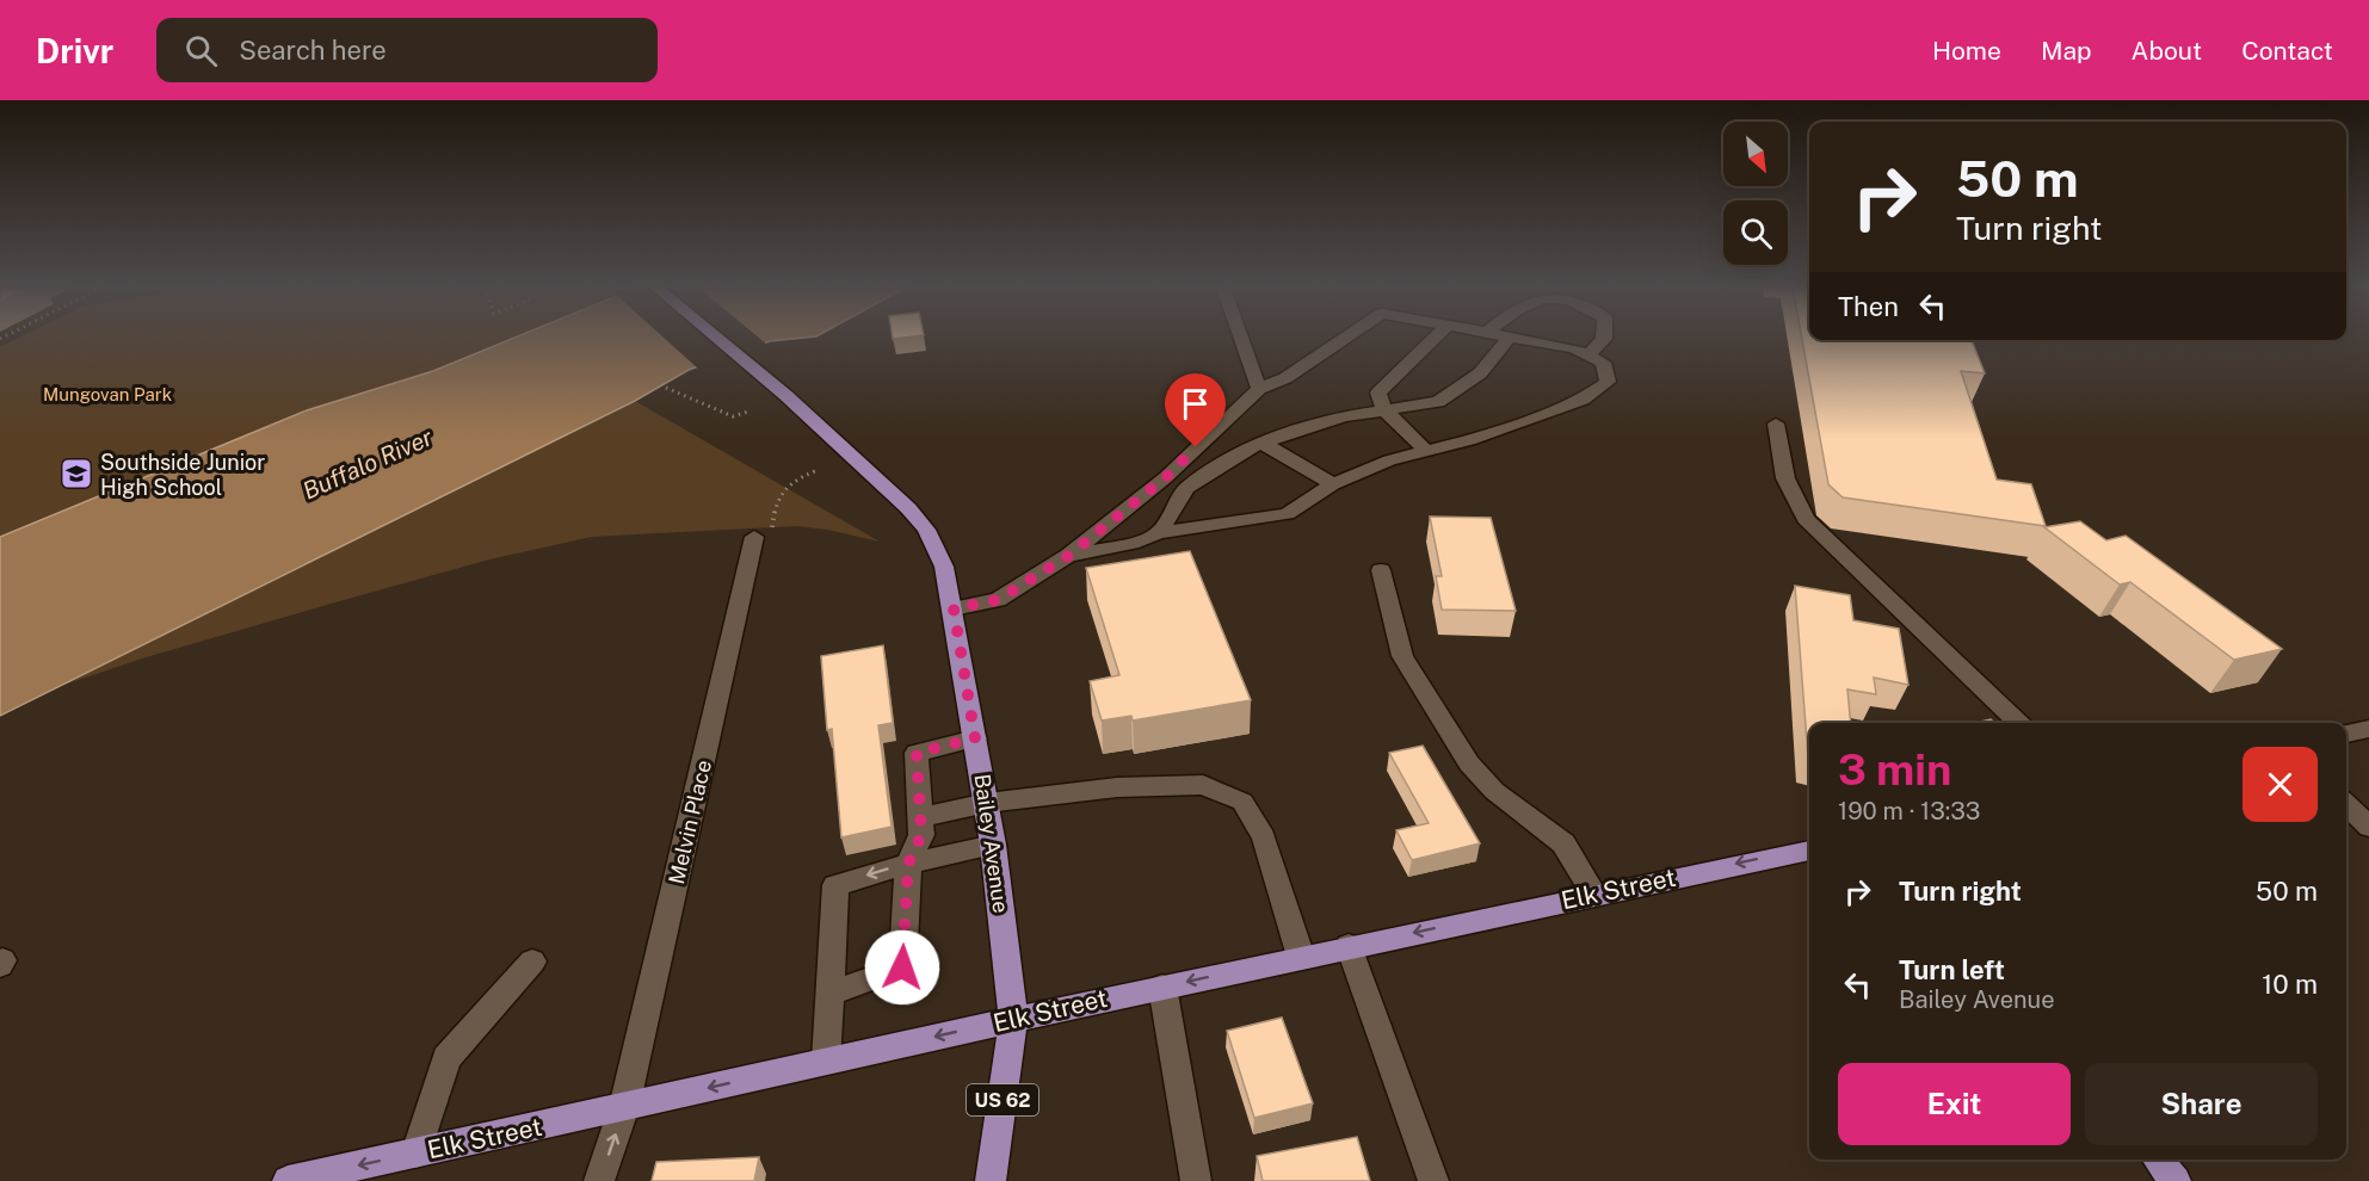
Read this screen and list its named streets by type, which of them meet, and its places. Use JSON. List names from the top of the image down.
{
  "streets": {
    "main road": ["Bailey Avenue", "Elk Street", "US 62"],
    "street": ["Melvin Place"]
  },
  "crossings": [
    ["Melvin Place", "Elk Street"],
    ["Bailey Avenue", "Elk Street"]
  ],
  "one_way": ["Elk Street"],
  "water": ["Buffalo River"],
  "parks": ["Mungovan Park"],
  "places": {
    "school or university": ["Southside Junior High School"]
  },
  "north": "bottom right",
  "page": {
    "header": "Drivr",
    "search": "Search here",
    "nav": [
      "Home",
      "Map",
      "About",
      "Contact"
    ],
    "turn": ["50 m", "Turn right"],
    "then": "Then",
    "heading": ["3 min", "190 m · 13:33"],
    "list": [
      {
        "name": "Turn right",
        "value": "50 m"
      },
      {
        "name": "Turn left",
        "note": "Bailey Avenue",
        "value": "10 m"
      }
    ],
    "buttons": ["Exit", "Share"]
  }
}
